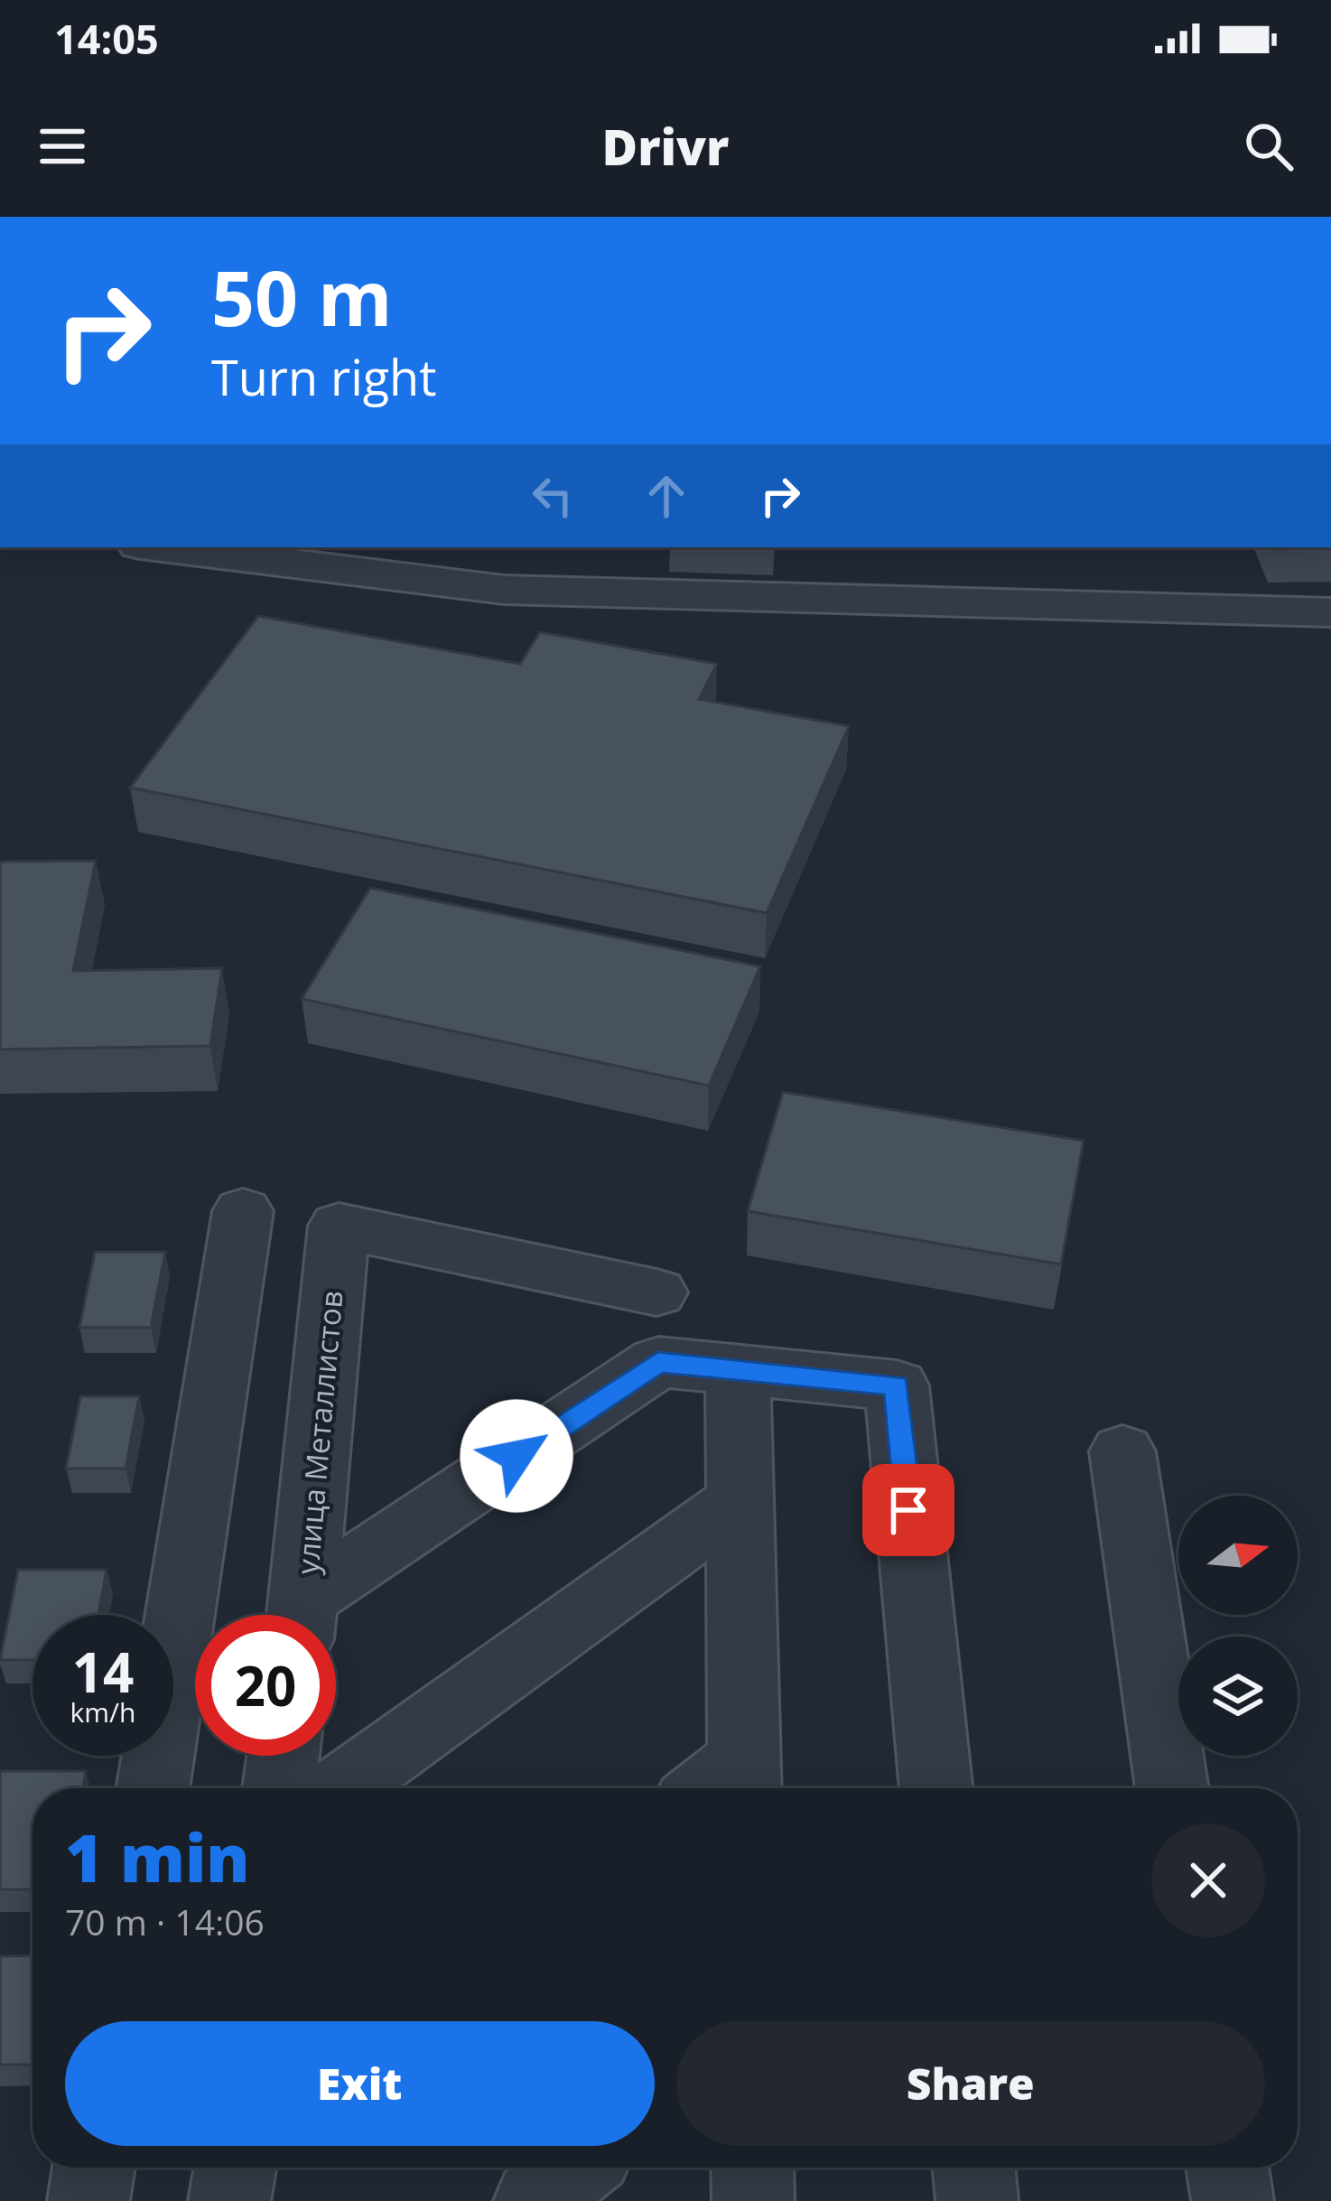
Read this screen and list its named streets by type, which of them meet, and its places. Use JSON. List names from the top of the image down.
{
  "streets": {
    "street": ["улица Металлистов"]
  },
  "north": "right",
  "page": {
    "status": "14:05",
    "header": "Drivr",
    "turn": ["50 m", "Turn right"],
    "speed": "14 km/h",
    "limit": "20",
    "heading": ["1 min", "70 m · 14:06"],
    "buttons": ["Exit", "Share"]
  }
}
